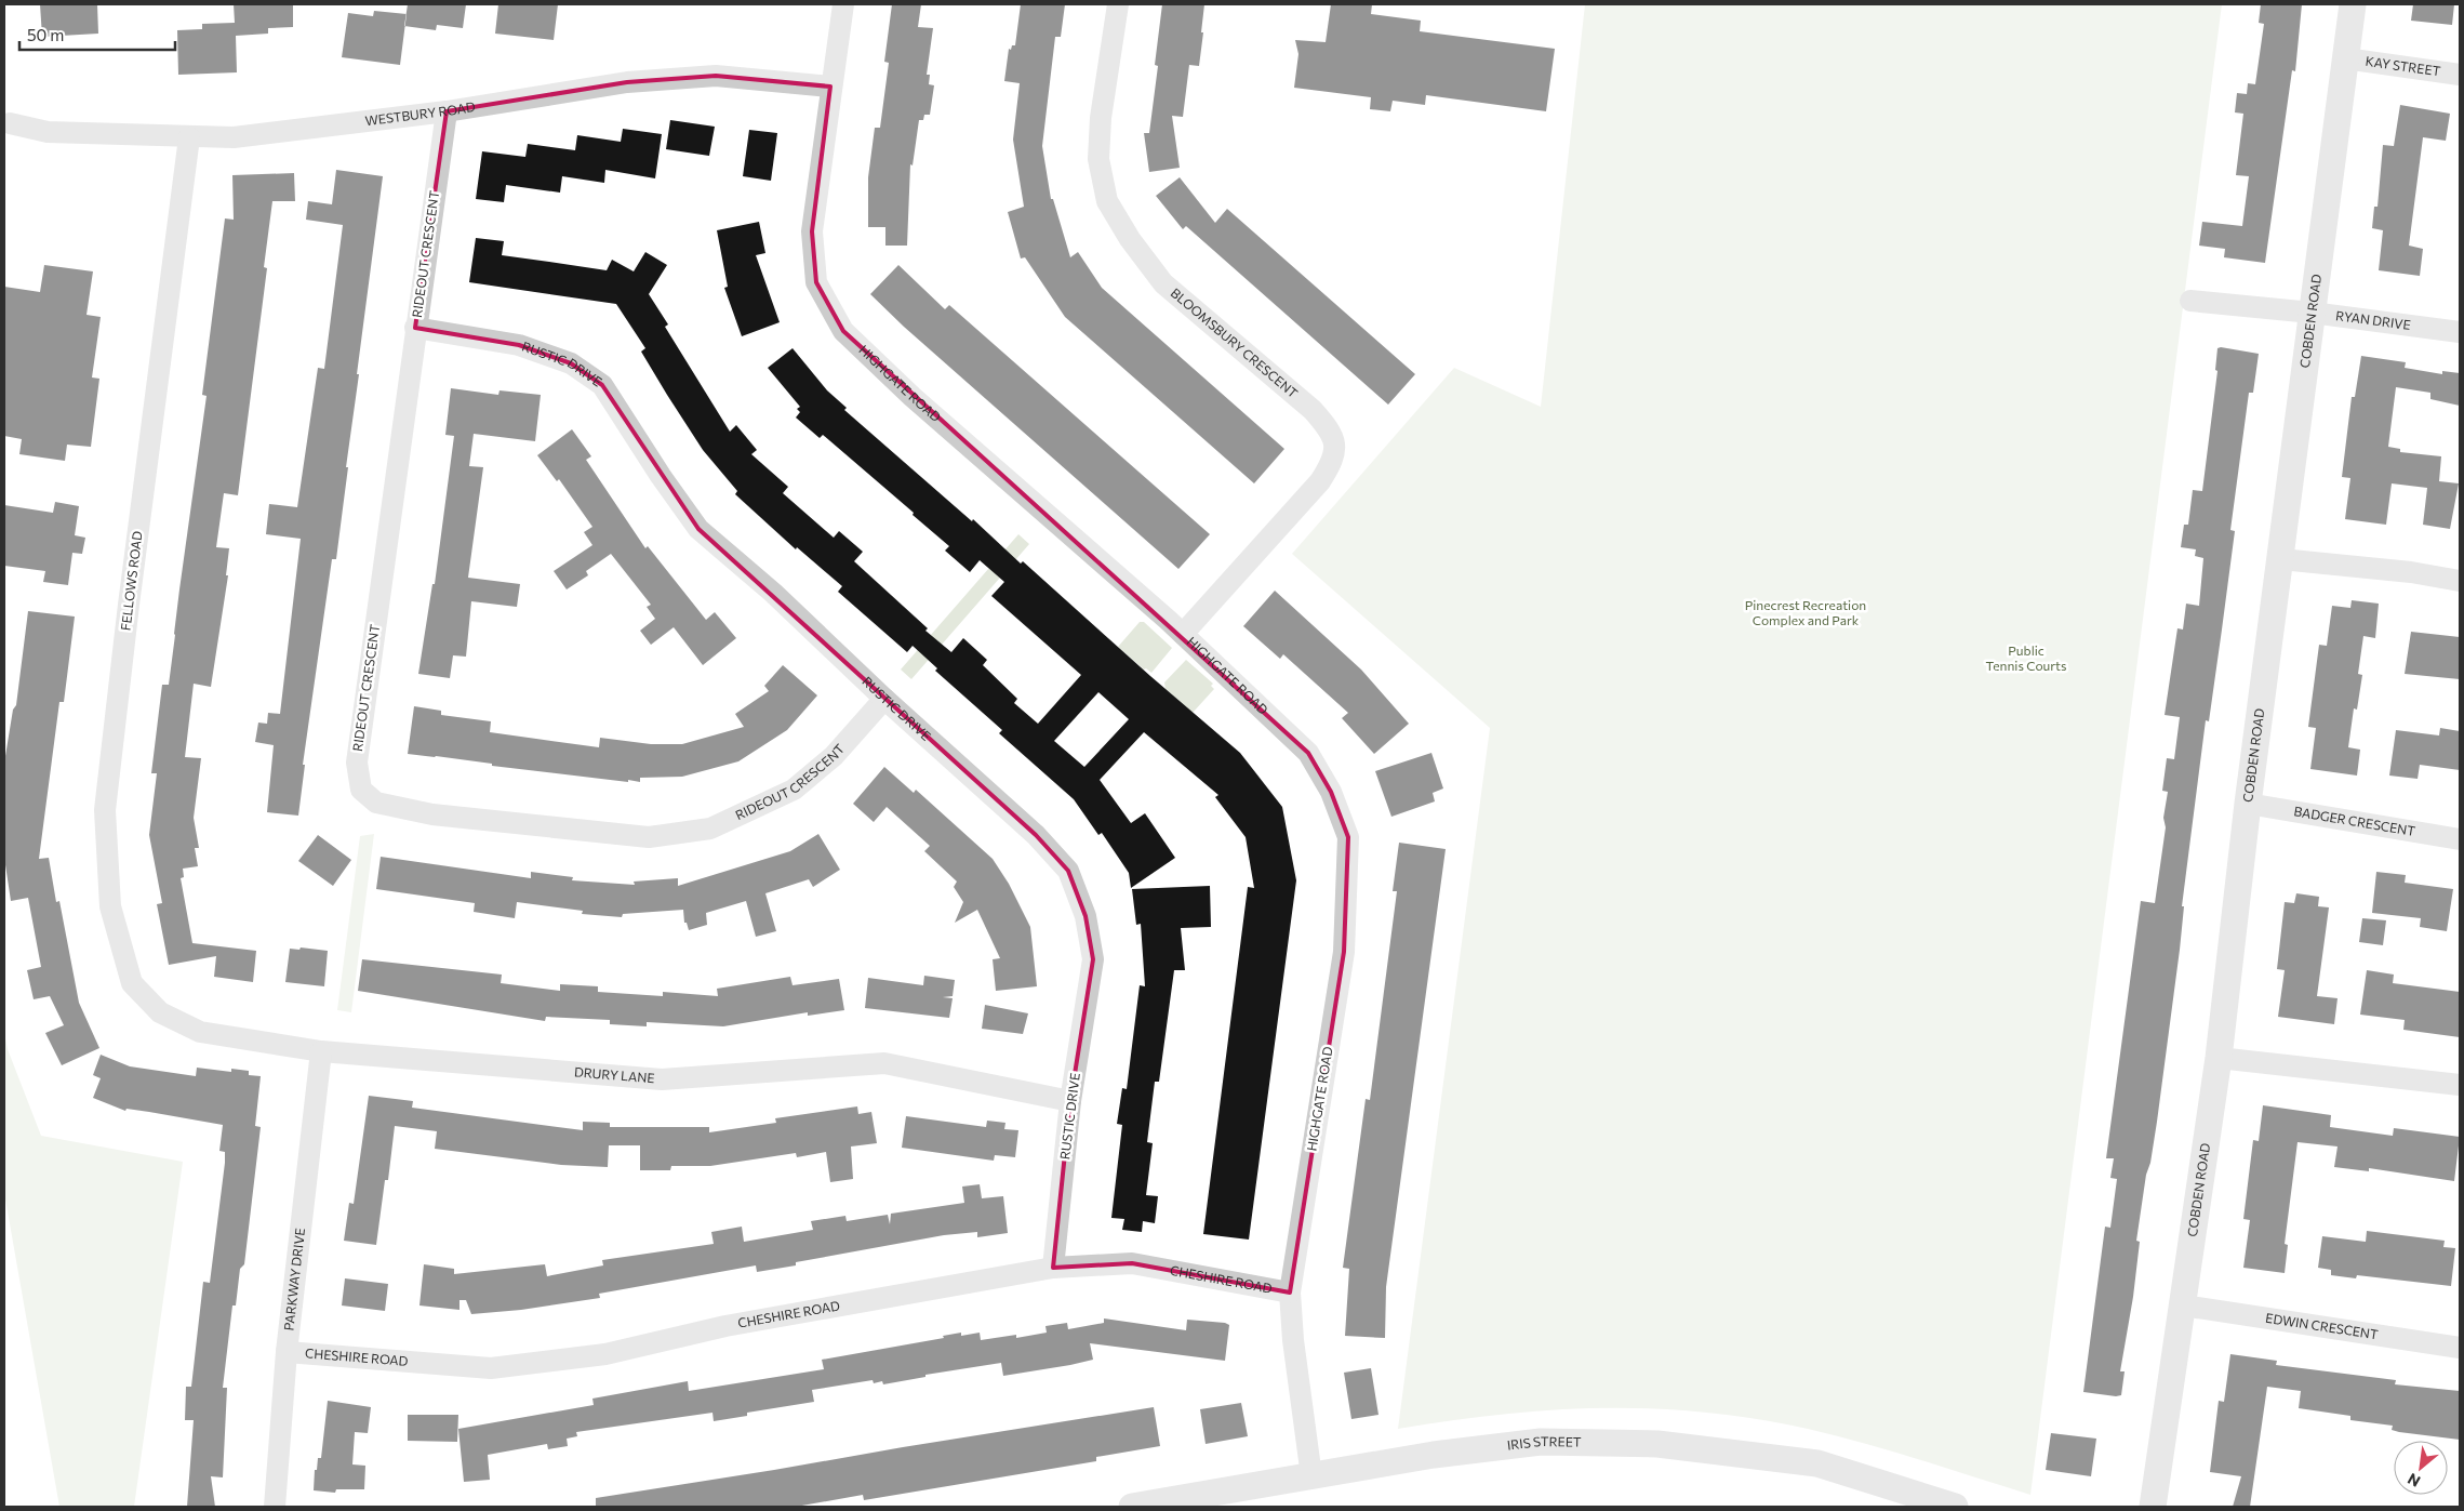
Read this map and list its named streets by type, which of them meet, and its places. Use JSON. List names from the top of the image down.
{
  "streets": {
    "street": [
      "KAY STREET",
      "WESTBURY ROAD",
      "RIDEOUT CRESCENT",
      "RYAN DRIVE",
      "COBDEN ROAD",
      "BLOOMSBURY CRESCENT",
      "RUSTIC DRIVE",
      "HIGHGATE ROAD",
      "FELLOWS ROAD",
      "BADGER CRESCENT",
      "DRURY LANE",
      "PARKWAY DRIVE",
      "CHESHIRE ROAD",
      "EDWIN CRESCENT",
      "IRIS STREET"
    ]
  },
  "crossings": [
    ["KAY STREET", "COBDEN ROAD"],
    ["WESTBURY ROAD", "RIDEOUT CRESCENT"],
    ["WESTBURY ROAD", "HIGHGATE ROAD"],
    ["WESTBURY ROAD", "FELLOWS ROAD"],
    ["RIDEOUT CRESCENT", "RUSTIC DRIVE"],
    ["RYAN DRIVE", "COBDEN ROAD"],
    ["COBDEN ROAD", "BADGER CRESCENT"],
    ["COBDEN ROAD", "EDWIN CRESCENT"],
    ["BLOOMSBURY CRESCENT", "HIGHGATE ROAD"],
    ["RUSTIC DRIVE", "DRURY LANE"],
    ["RUSTIC DRIVE", "CHESHIRE ROAD"],
    ["HIGHGATE ROAD", "CHESHIRE ROAD"],
    ["HIGHGATE ROAD", "IRIS STREET"],
    ["FELLOWS ROAD", "DRURY LANE"],
    ["DRURY LANE", "PARKWAY DRIVE"],
    ["PARKWAY DRIVE", "CHESHIRE ROAD"]
  ],
  "parks": ["Pinecrest Recreation Complex and Park", "Public Tennis Courts"],
  "scale_bar": "50 m",
  "north": "bottom left"
}
